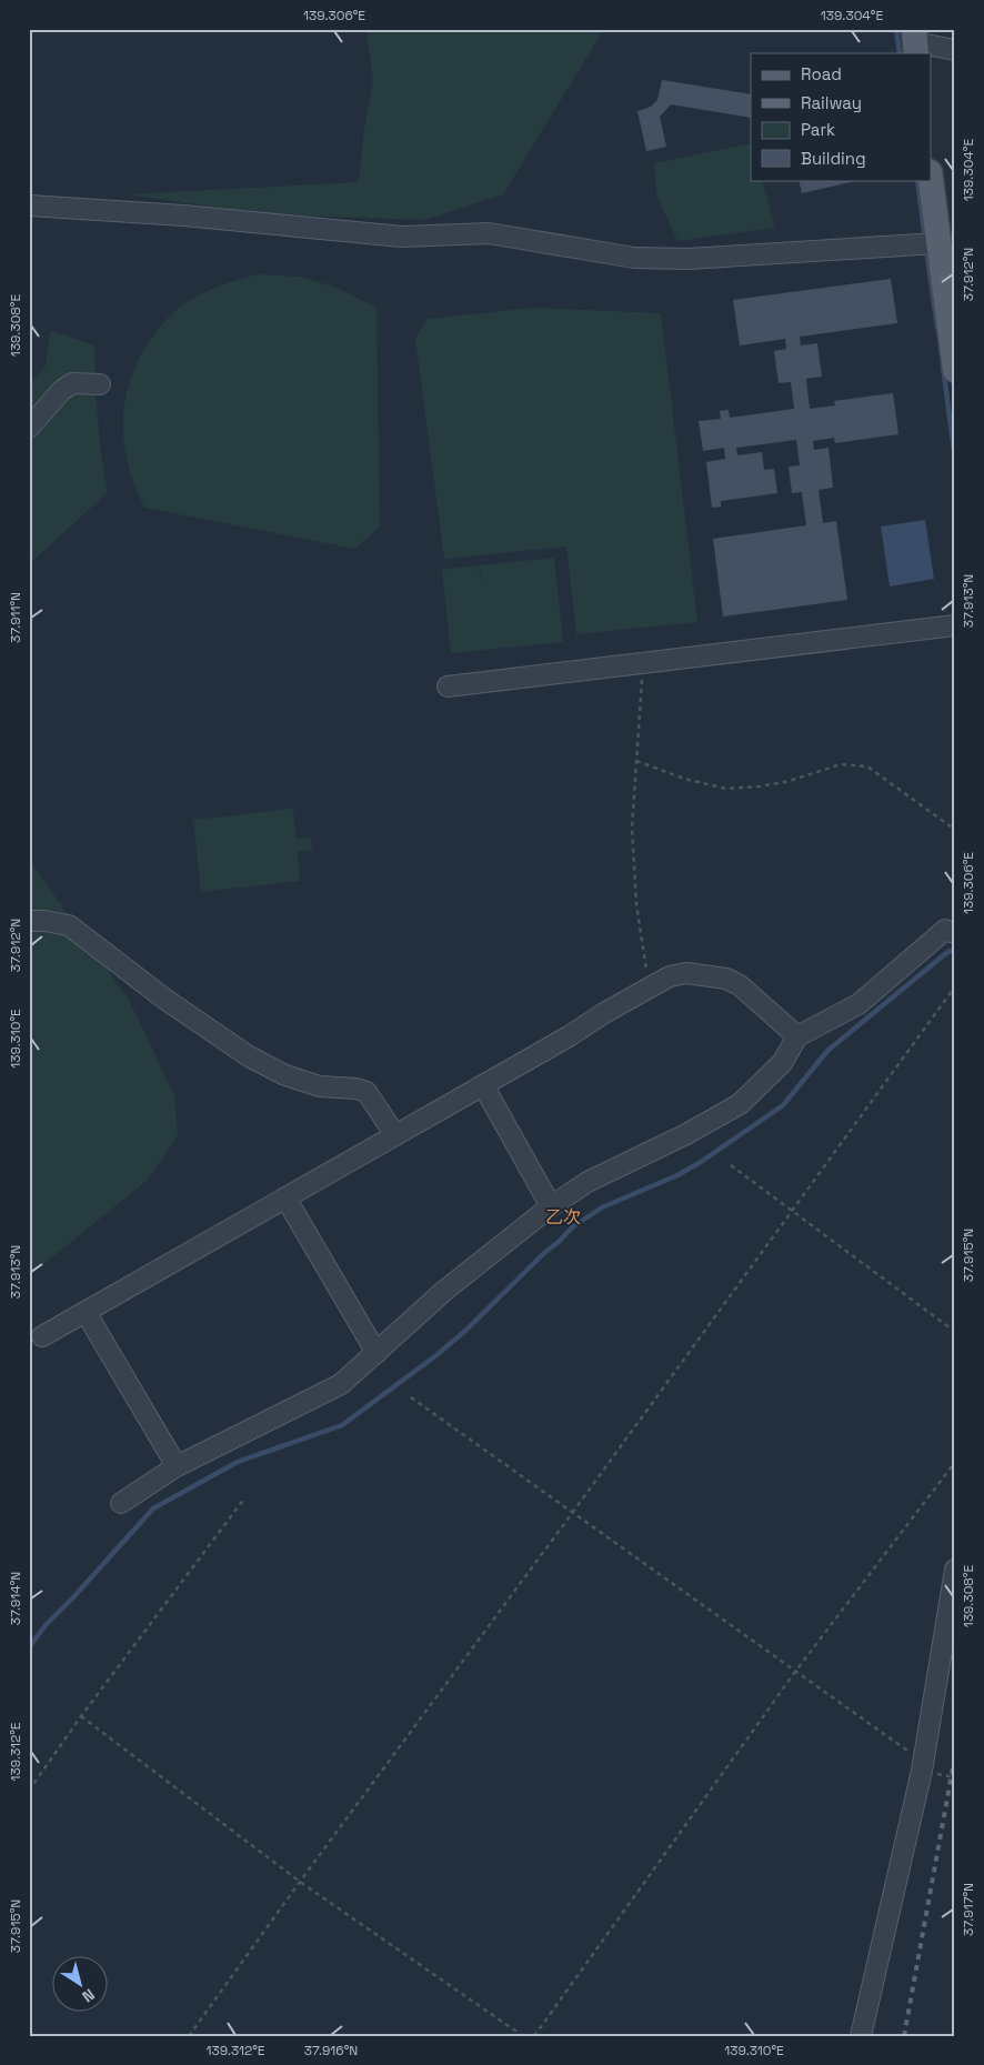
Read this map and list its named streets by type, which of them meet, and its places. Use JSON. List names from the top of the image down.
{
  "districts": ["乙次"],
  "legend": [
    "Road",
    "Railway",
    "Park",
    "Building"
  ],
  "north": "bottom right",
  "coordinates": [
    "139.306°E",
    "139.304°E",
    "37.912°N",
    "139.308°E",
    "37.913°N",
    "37.911°N",
    "139.310°E",
    "37.915°N",
    "37.914°N",
    "139.312°E",
    "37.917°N",
    "37.916°N"
  ]
}
